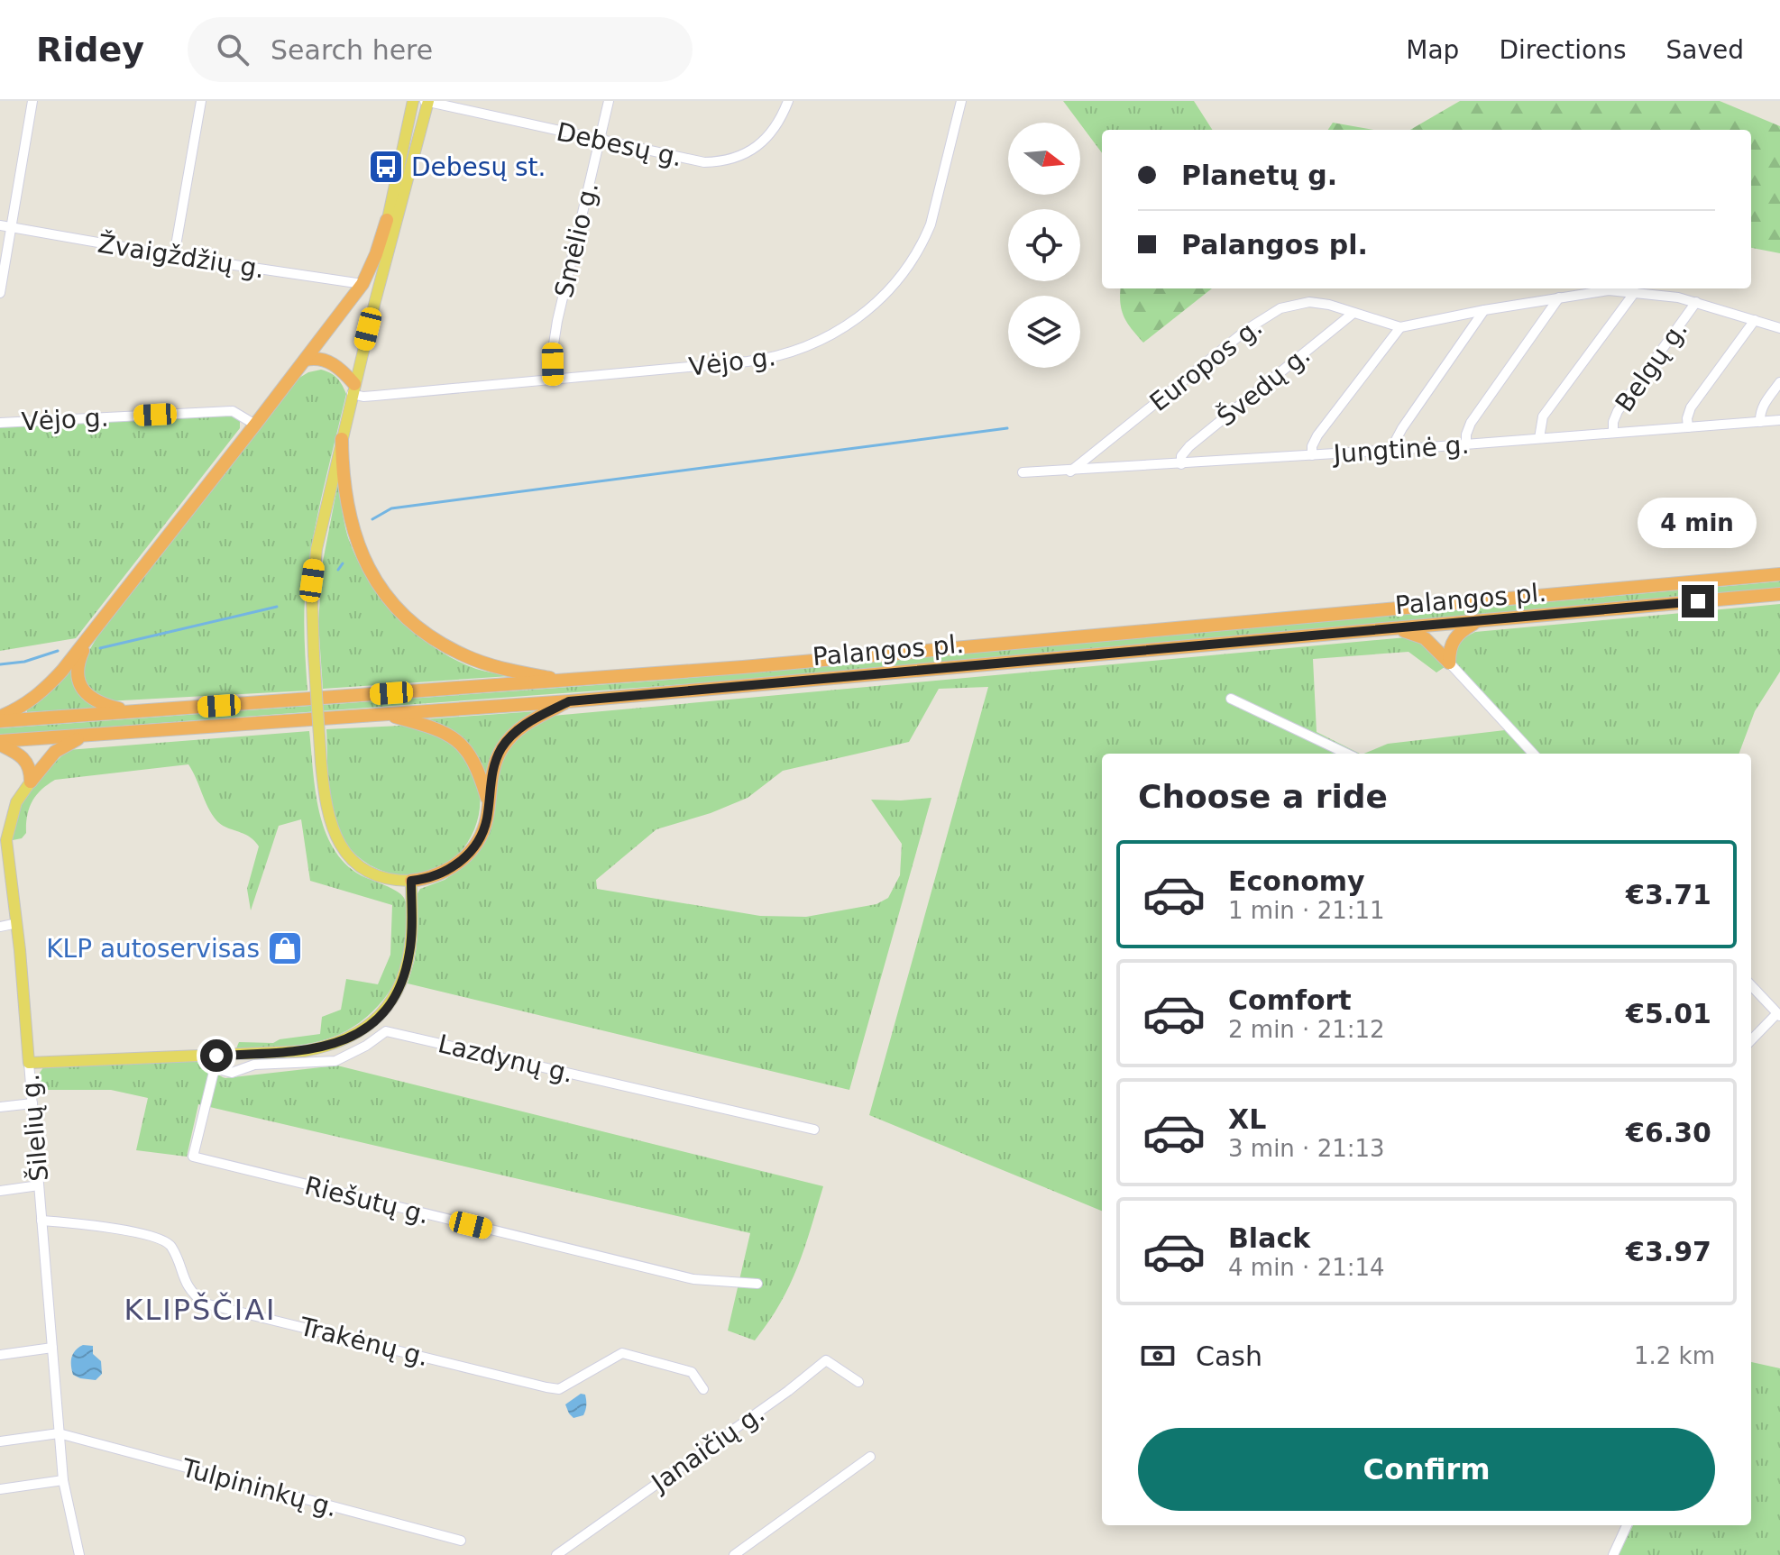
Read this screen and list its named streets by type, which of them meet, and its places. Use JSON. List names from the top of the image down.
{
  "streets": {
    "highway": ["Palangos pl."],
    "main road": ["Šilelių g."],
    "street": [
      "Debesų g.",
      "Smėlio g.",
      "Žvaigždžių g.",
      "Vėjo g.",
      "Europos g.",
      "Belgų g.",
      "Švedų g.",
      "Jungtinė g.",
      "Lazdynų g.",
      "Riešutų g.",
      "Trakėnų g.",
      "Janaičių g.",
      "Tulpininkų g."
    ]
  },
  "crossings": [
    ["Debesų g.", "Smėlio g."],
    ["Smėlio g.", "Vėjo g."],
    ["Europos g.", "Belgų g."],
    ["Europos g.", "Švedų g."],
    ["Europos g.", "Jungtinė g."],
    ["Belgų g.", "Jungtinė g."],
    ["Švedų g.", "Jungtinė g."],
    ["Lazdynų g.", "Riešutų g."],
    ["Šilelių g.", "Trakėnų g."],
    ["Šilelių g.", "Tulpininkų g."]
  ],
  "districts": ["KLIPŠČIAI"],
  "places": {
    "bus stop": ["Debesų st."],
    "shop": ["KLP autoservisas"]
  },
  "north": "right",
  "page": {
    "header": "Ridey",
    "search": "Search here",
    "nav": ["Map", "Directions", "Saved"],
    "banner": ["Planetų g.", "Palangos pl."],
    "bubble": "4 min",
    "heading": "Choose a ride",
    "list": [
      {
        "name": "Economy",
        "note": "1 min · 21:11",
        "value": "€3.71"
      },
      {
        "name": "Comfort",
        "note": "2 min · 21:12",
        "value": "€5.01"
      },
      {
        "name": "XL",
        "note": "3 min · 21:13",
        "value": "€6.30"
      },
      {
        "name": "Black",
        "note": "4 min · 21:14",
        "value": "€3.97"
      }
    ],
    "pay": ["Cash", "1.2 km"],
    "buttons": "Confirm"
  }
}
